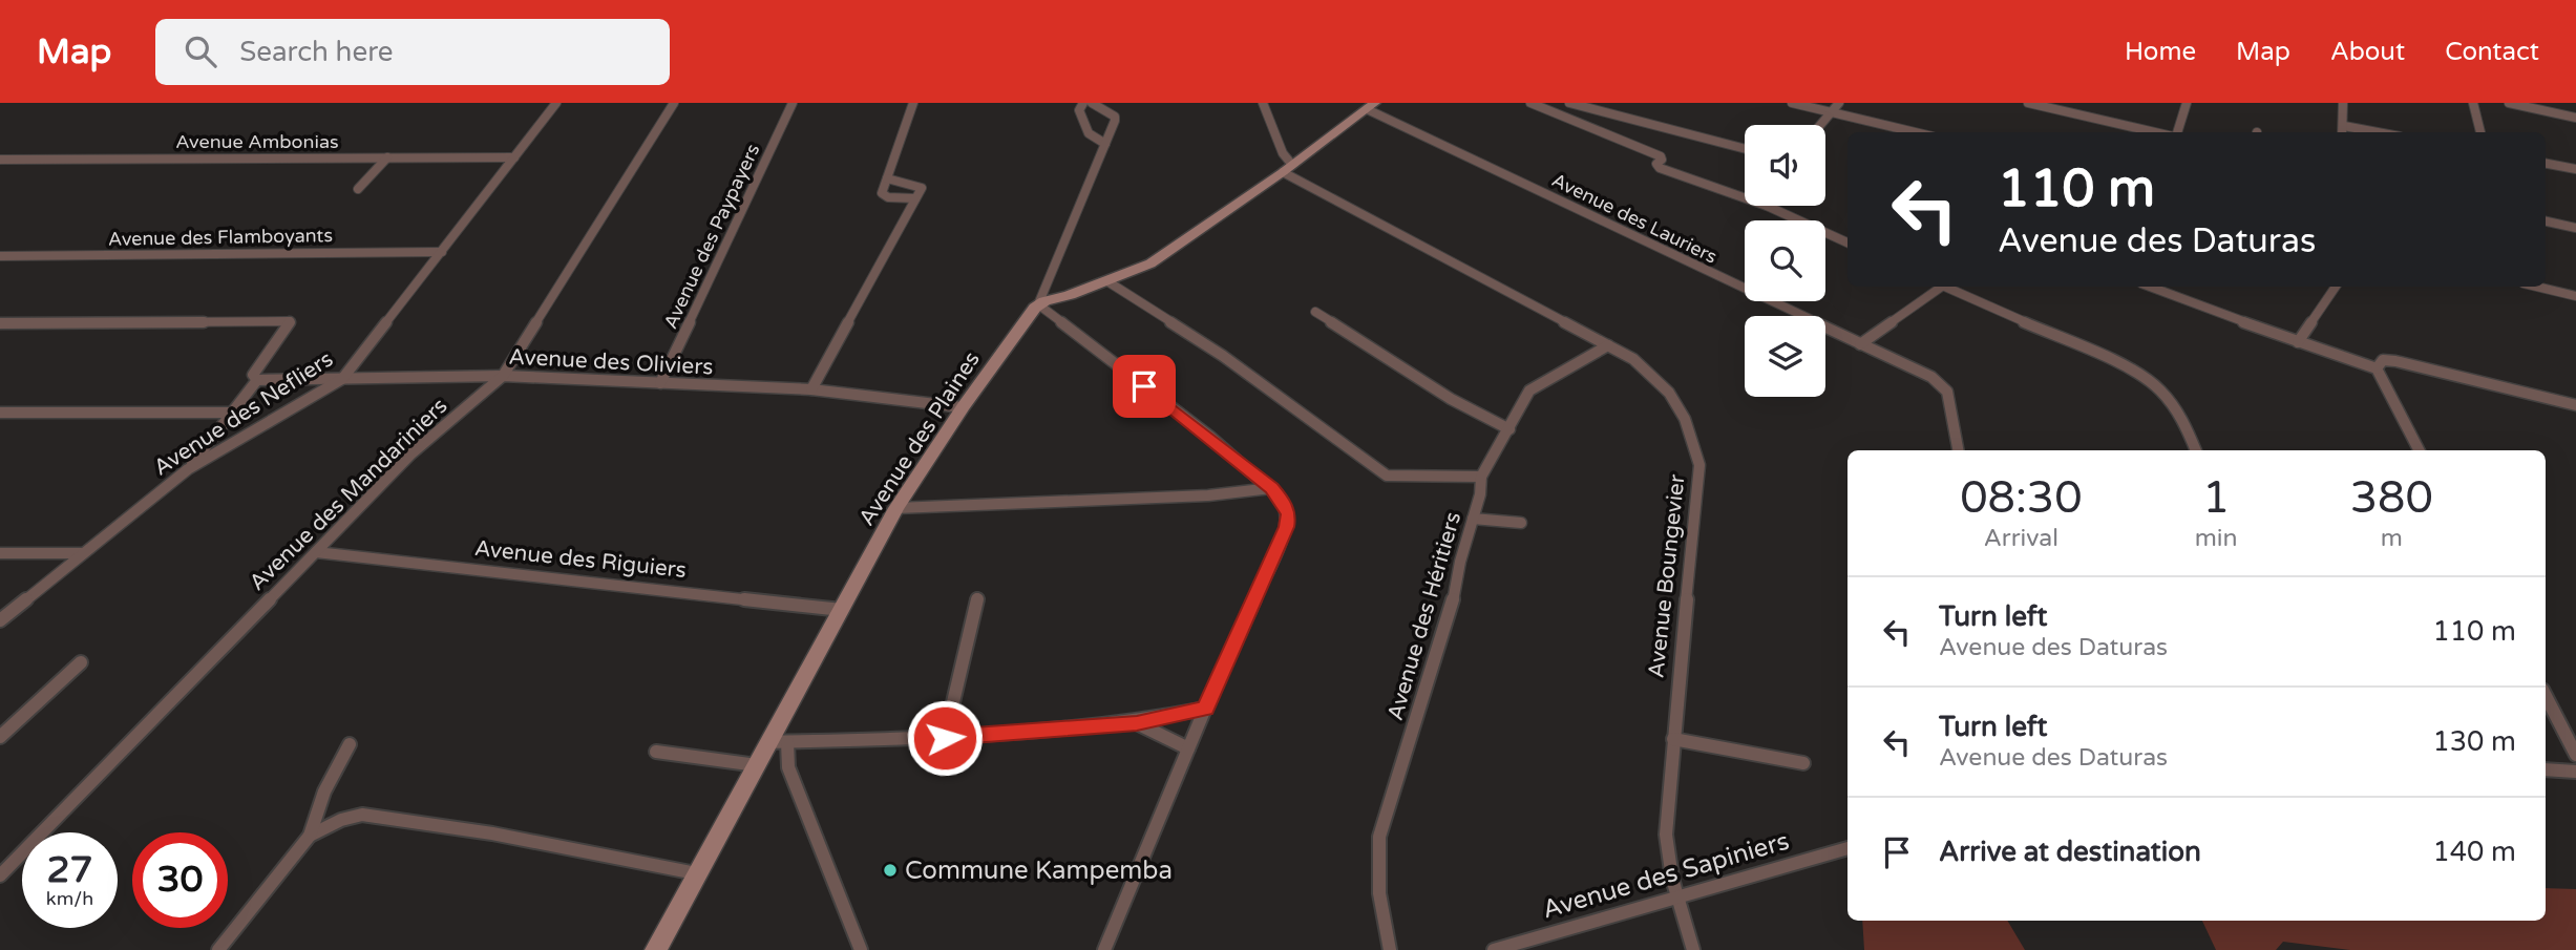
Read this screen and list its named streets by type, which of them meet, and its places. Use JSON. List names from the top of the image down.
{
  "streets": {
    "street": [
      "Avenue Ambonias",
      "Avenue des Lauriers",
      "Avenue des Paypayers",
      "Avenue des Flamboyants",
      "Avenue des Oliviers",
      "Avenue des Nefliers",
      "Avenue des Plaines",
      "Avenue des Mandariniers",
      "Avenue des Riguiers",
      "Avenue Boungevier",
      "Avenue des Héritiers",
      "Avenue des Sapiniers"
    ]
  },
  "crossings": [
    ["Avenue Ambonias", "Avenue des Nefliers"],
    ["Avenue des Paypayers", "Avenue des Oliviers"],
    ["Avenue des Flamboyants", "Avenue des Nefliers"],
    ["Avenue des Oliviers", "Avenue des Nefliers"],
    ["Avenue des Oliviers", "Avenue des Plaines"],
    ["Avenue des Oliviers", "Avenue des Mandariniers"],
    ["Avenue des Plaines", "Avenue des Riguiers"],
    ["Avenue des Mandariniers", "Avenue des Riguiers"],
    ["Avenue Boungevier", "Avenue des Héritiers"],
    ["Avenue Boungevier", "Avenue des Sapiniers"]
  ],
  "places": ["Commune Kampemba"],
  "page": {
    "header": "Map",
    "search": "Search here",
    "nav": [
      "Home",
      "Map",
      "About",
      "Contact"
    ],
    "turn": ["110 m", "Avenue des Daturas"],
    "eta": [
      "08:30",
      "Arrival",
      "1",
      "min",
      "380",
      "m"
    ],
    "list": [
      {
        "name": "Turn left",
        "note": "Avenue des Daturas",
        "value": "110 m"
      },
      {
        "name": "Turn left",
        "note": "Avenue des Daturas",
        "value": "130 m"
      },
      {
        "name": "Arrive at destination",
        "value": "140 m"
      }
    ],
    "speed": "27 km/h",
    "limit": "30"
  }
}
